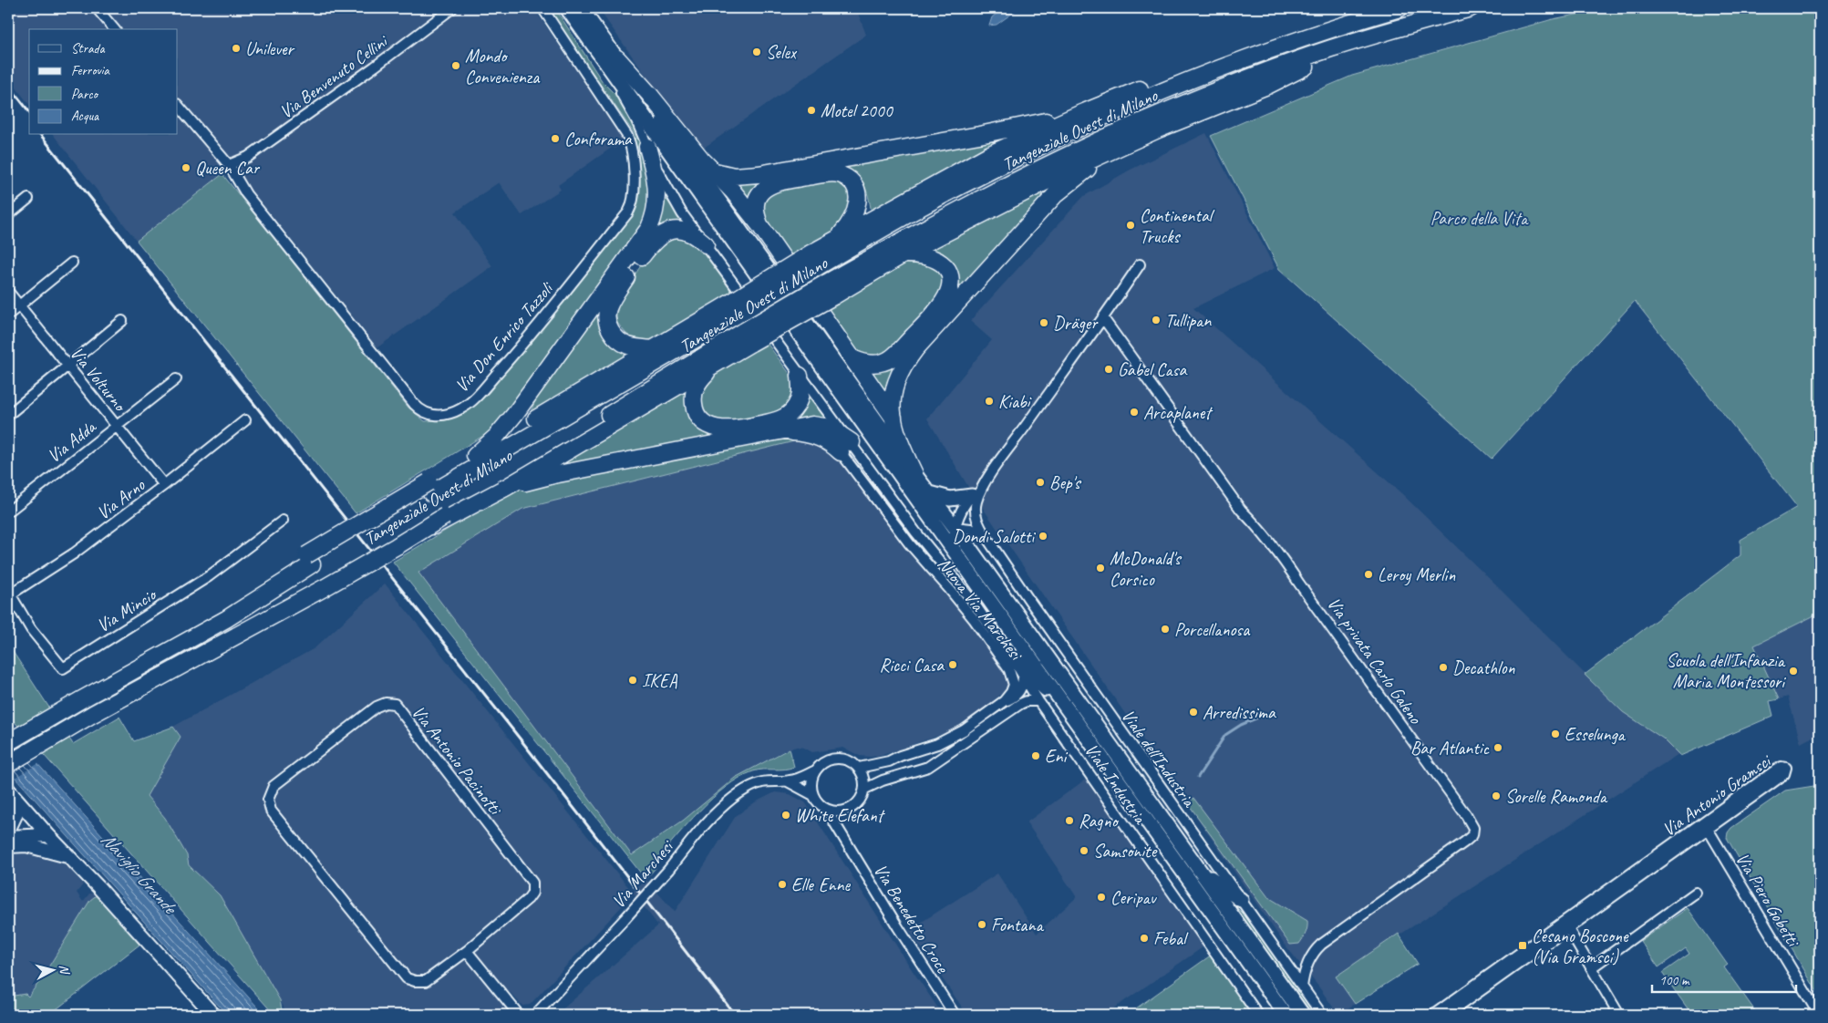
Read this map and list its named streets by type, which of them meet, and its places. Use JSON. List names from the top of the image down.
{
  "streets": {
    "highway": ["Tangenziale Ovest di Milano"],
    "street": [
      "Via Benvenuto Cellini",
      "Via Don Enrico Tazzoli",
      "Via Volturno",
      "Via Adda",
      "Via Arno",
      "Nuova Via Marchesi",
      "Via Mincio",
      "Via privata Carlo Galeno",
      "Viale dell'Industria",
      "Via Antonio Pacinotti",
      "Viale Industria",
      "Via Antonio Gramsci",
      "Via Marchesi",
      "Via Piero Gobetti",
      "Via Benedetto Croce"
    ]
  },
  "crossings": [
    ["Via Benvenuto Cellini", "Via Don Enrico Tazzoli"],
    ["Via Volturno", "Via Adda"],
    ["Via Volturno", "Via Arno"],
    ["Via Arno", "Via Mincio"],
    ["Nuova Via Marchesi", "Viale Industria"],
    ["Nuova Via Marchesi", "Via Marchesi"],
    ["Nuova Via Marchesi", "Via Benedetto Croce"],
    ["Via privata Carlo Galeno", "Viale dell'Industria"],
    ["Via Antonio Gramsci", "Via Piero Gobetti"],
    ["Via Marchesi", "Via Benedetto Croce"]
  ],
  "water": ["Naviglio Grande"],
  "parks": ["Parco della Vita"],
  "places": {
    "other": [
      "Unilever",
      "Selex",
      "Mondo Convenienza",
      "Motel 2000",
      "Conforama",
      "Queen Car",
      "Continental Trucks",
      "Tullipan",
      "Dräger",
      "Gabel Casa",
      "Kiabi",
      "Arcaplanet",
      "Bep's",
      "Dondi Salotti",
      "McDonald's Corsico",
      "Leroy Merlin",
      "Porcellanosa",
      "Ricci Casa",
      "Decathlon",
      "Scuola dell'Infanzia Maria Montessori",
      "IKEA",
      "Arredissima",
      "Esselunga",
      "Bar Atlantic",
      "Eni",
      "Sorelle Ramonda",
      "White Elefant",
      "Ragno",
      "Samsonite",
      "Elle Enne",
      "Ceripav",
      "Fontana",
      "Febal"
    ],
    "transit": ["Cesano Boscone (Via Gramsci)"]
  },
  "legend": [
    "Strada",
    "Ferrovia",
    "Parco",
    "Acqua"
  ],
  "scale_bar": "100 m",
  "north": "right"
}
